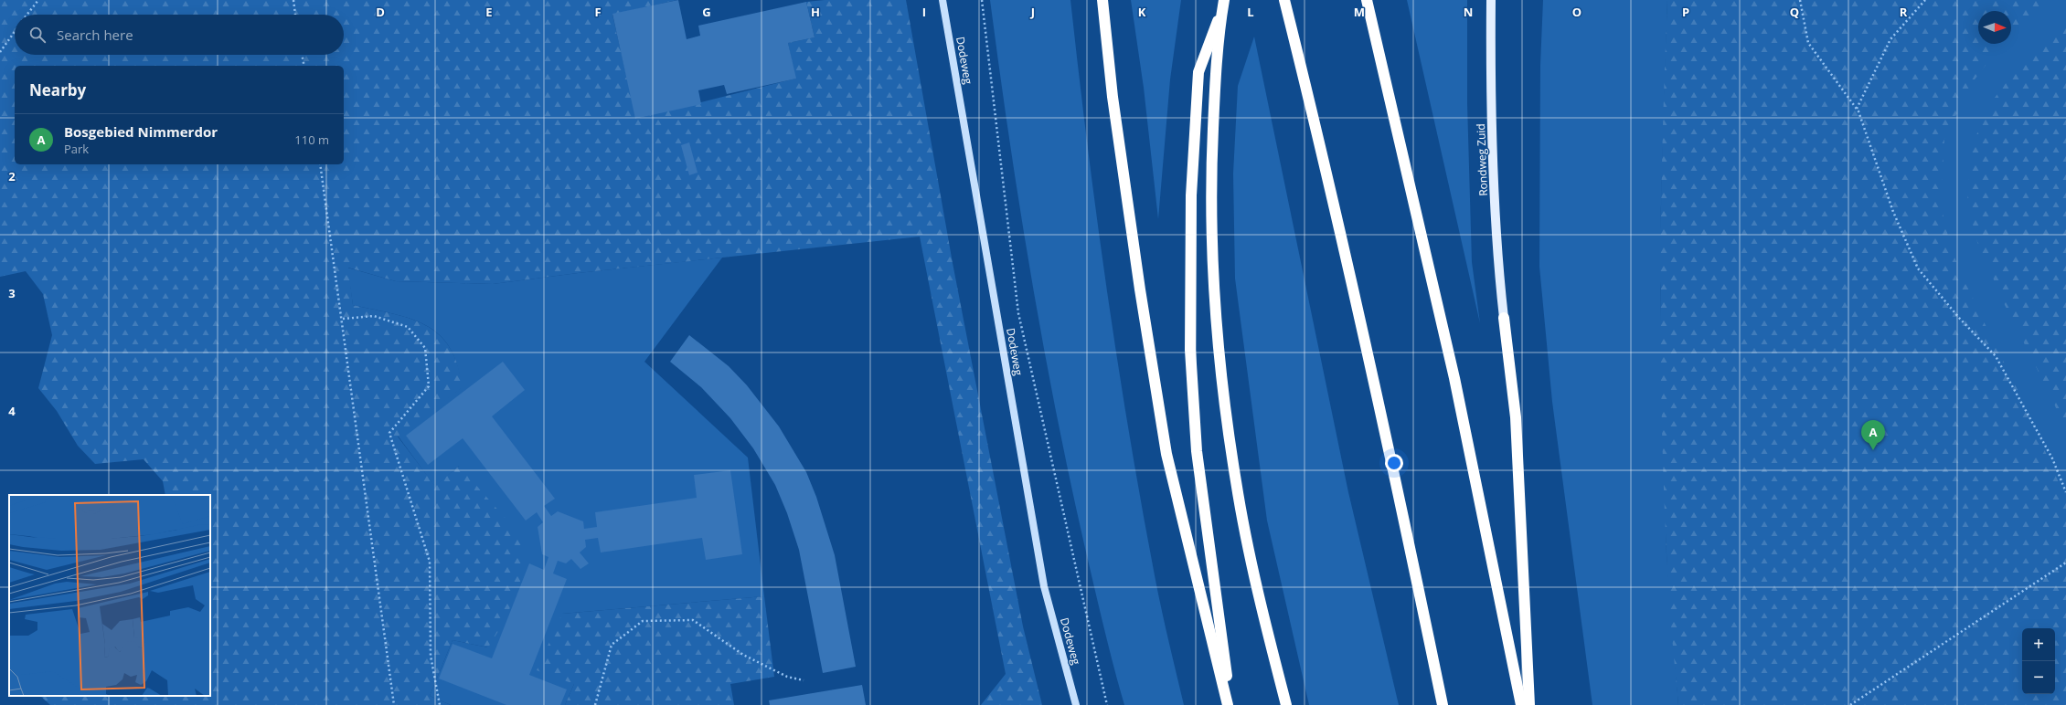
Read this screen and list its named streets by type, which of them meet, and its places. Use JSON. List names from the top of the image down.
{
  "streets": {
    "main road": ["Rondweg Zuid"],
    "street": ["Dodeweg"]
  },
  "north": "right",
  "page": {
    "search": "Search here",
    "heading": "Nearby",
    "list": [
      {
        "mark": "A",
        "name": "Bosgebied Nimmerdor",
        "note": "Park",
        "value": "110 m"
      }
    ],
    "pins": "A",
    "map_buttons": ["+", "−"]
  },
  "grid": {
    "columns": [
      "D",
      "E",
      "F",
      "G",
      "H",
      "I",
      "J",
      "K",
      "L",
      "M",
      "N",
      "O",
      "P",
      "Q",
      "R"
    ],
    "rows": ["2", "3", "4"]
  }
}
